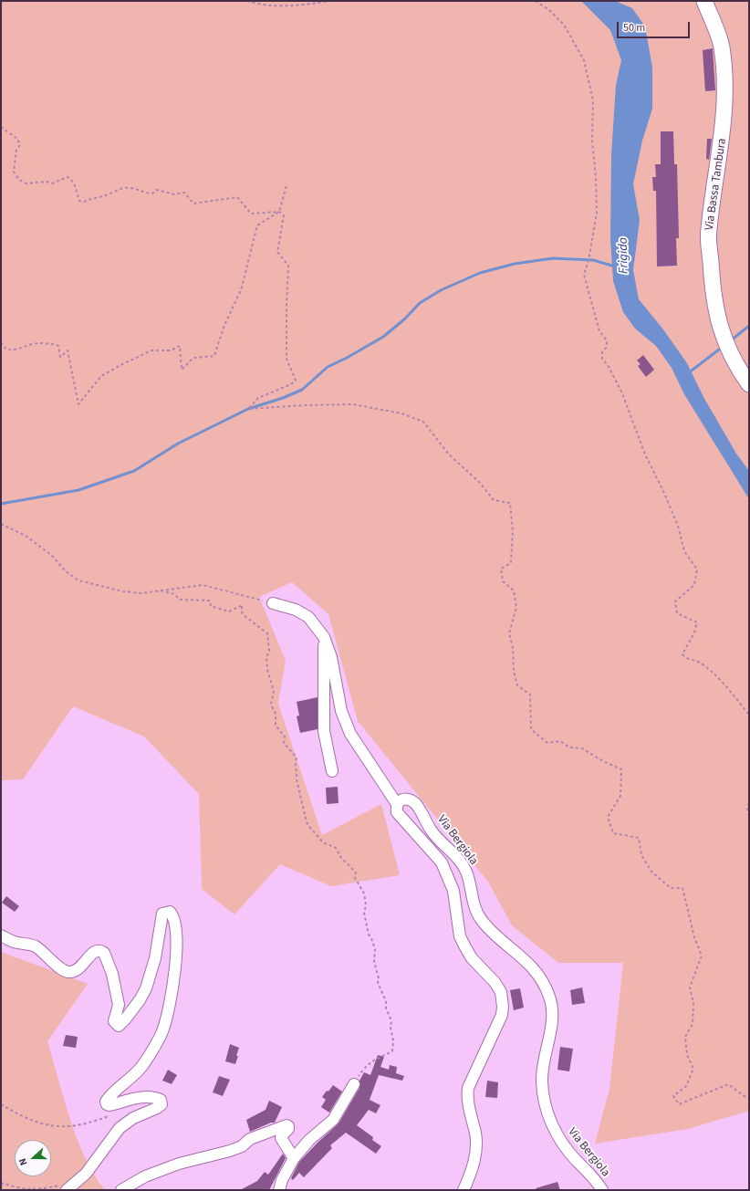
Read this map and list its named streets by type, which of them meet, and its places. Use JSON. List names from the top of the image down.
{
  "streets": {
    "street": ["Via Bassa Tambura", "Via Bergiola"]
  },
  "water": ["Frigido"],
  "scale_bar": "50 m",
  "north": "left"
}
